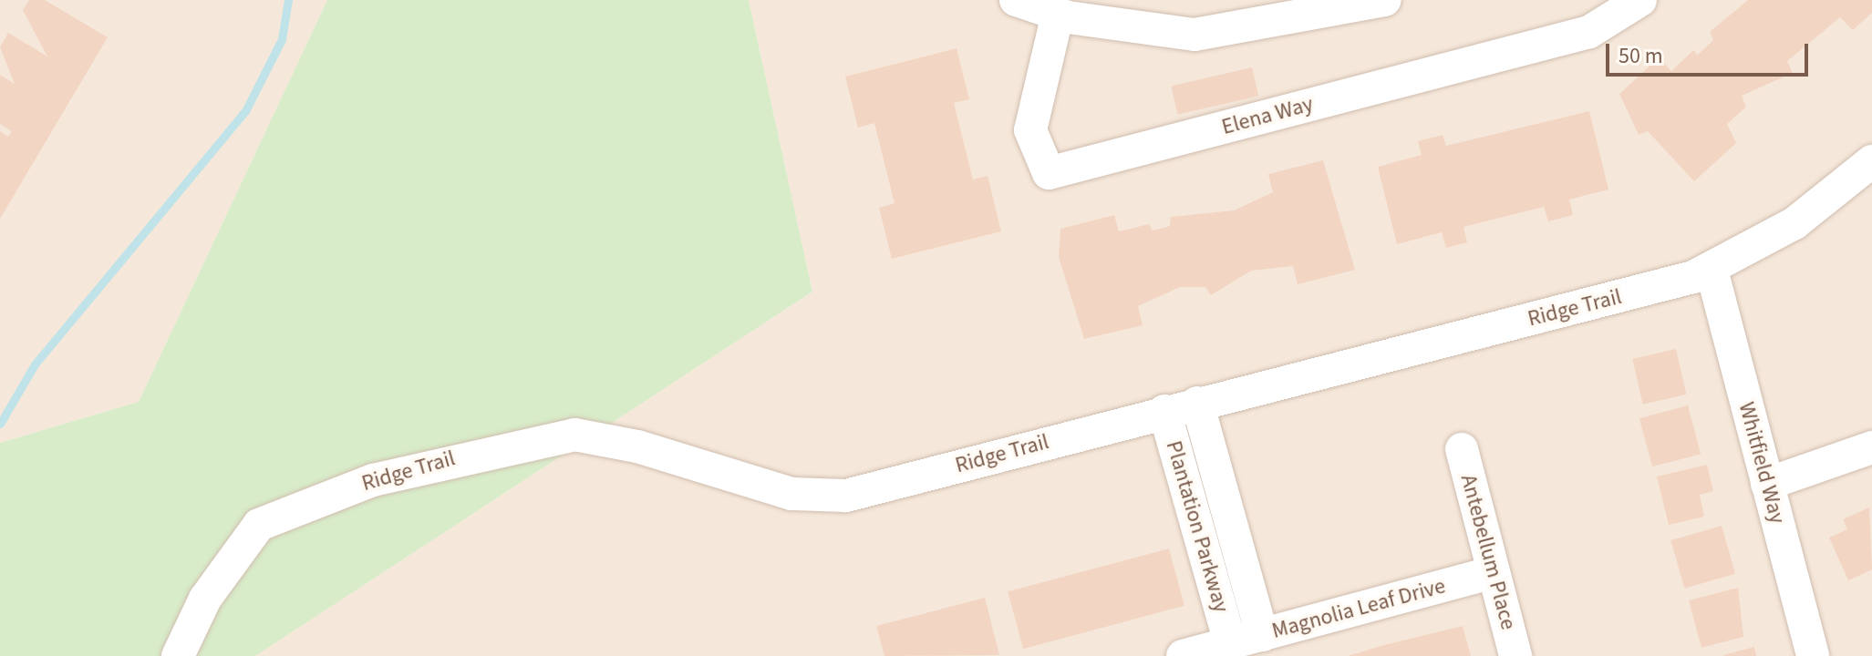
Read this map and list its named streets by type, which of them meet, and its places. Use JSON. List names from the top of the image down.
{
  "streets": {
    "street": [
      "Elena Way",
      "Ridge Trail",
      "Whitfield Way",
      "Plantation Parkway",
      "Antebellum Place",
      "Magnolia Leaf Drive"
    ]
  },
  "crossings": [
    ["Ridge Trail", "Whitfield Way"],
    ["Ridge Trail", "Plantation Parkway"],
    ["Plantation Parkway", "Magnolia Leaf Drive"],
    ["Antebellum Place", "Magnolia Leaf Drive"]
  ],
  "scale_bar": "50 m"
}
